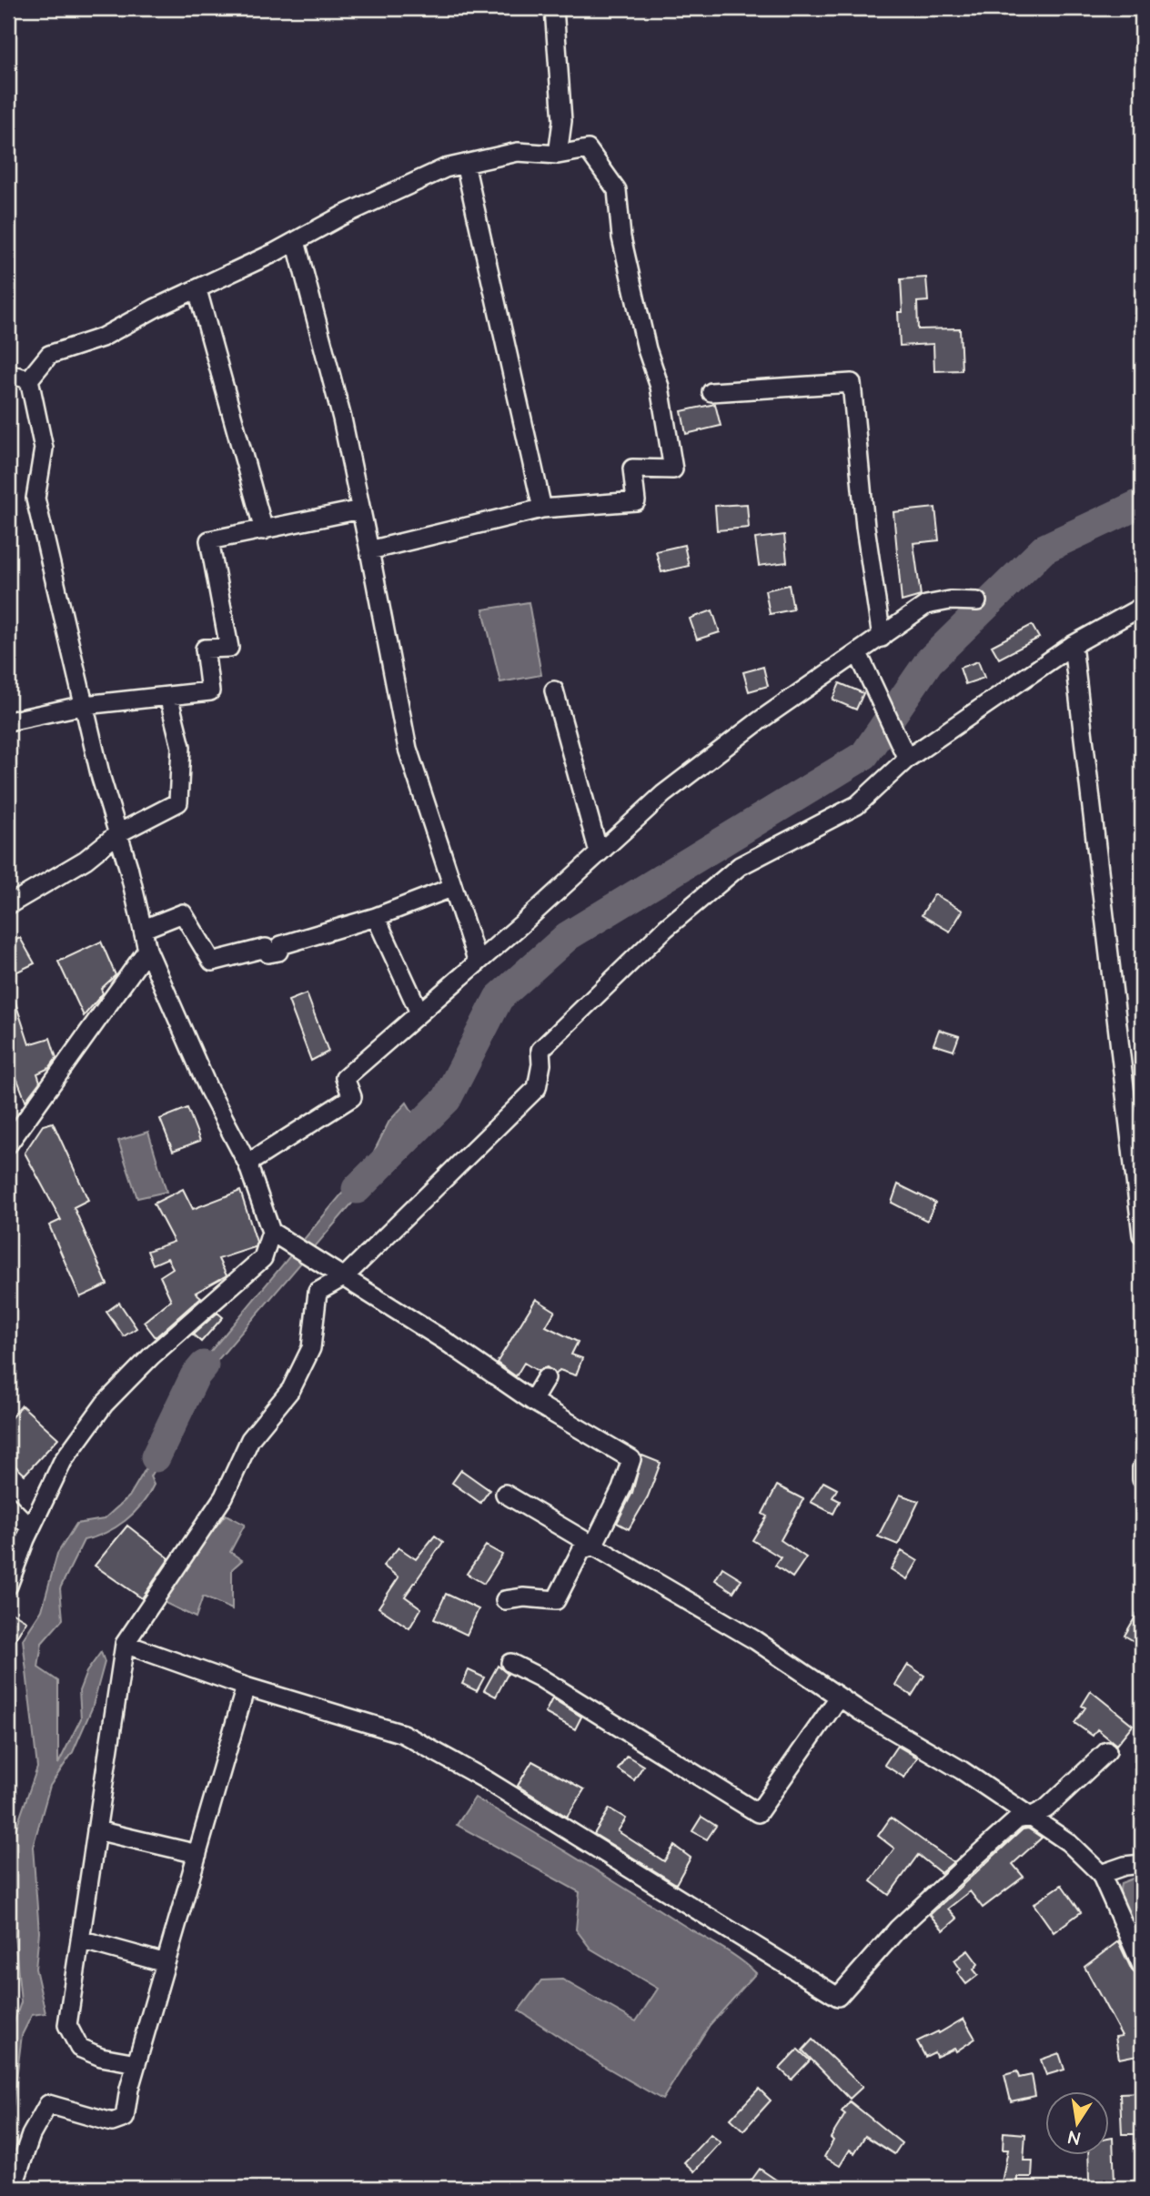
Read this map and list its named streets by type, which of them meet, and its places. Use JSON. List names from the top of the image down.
{
  "north": "bottom"
}
